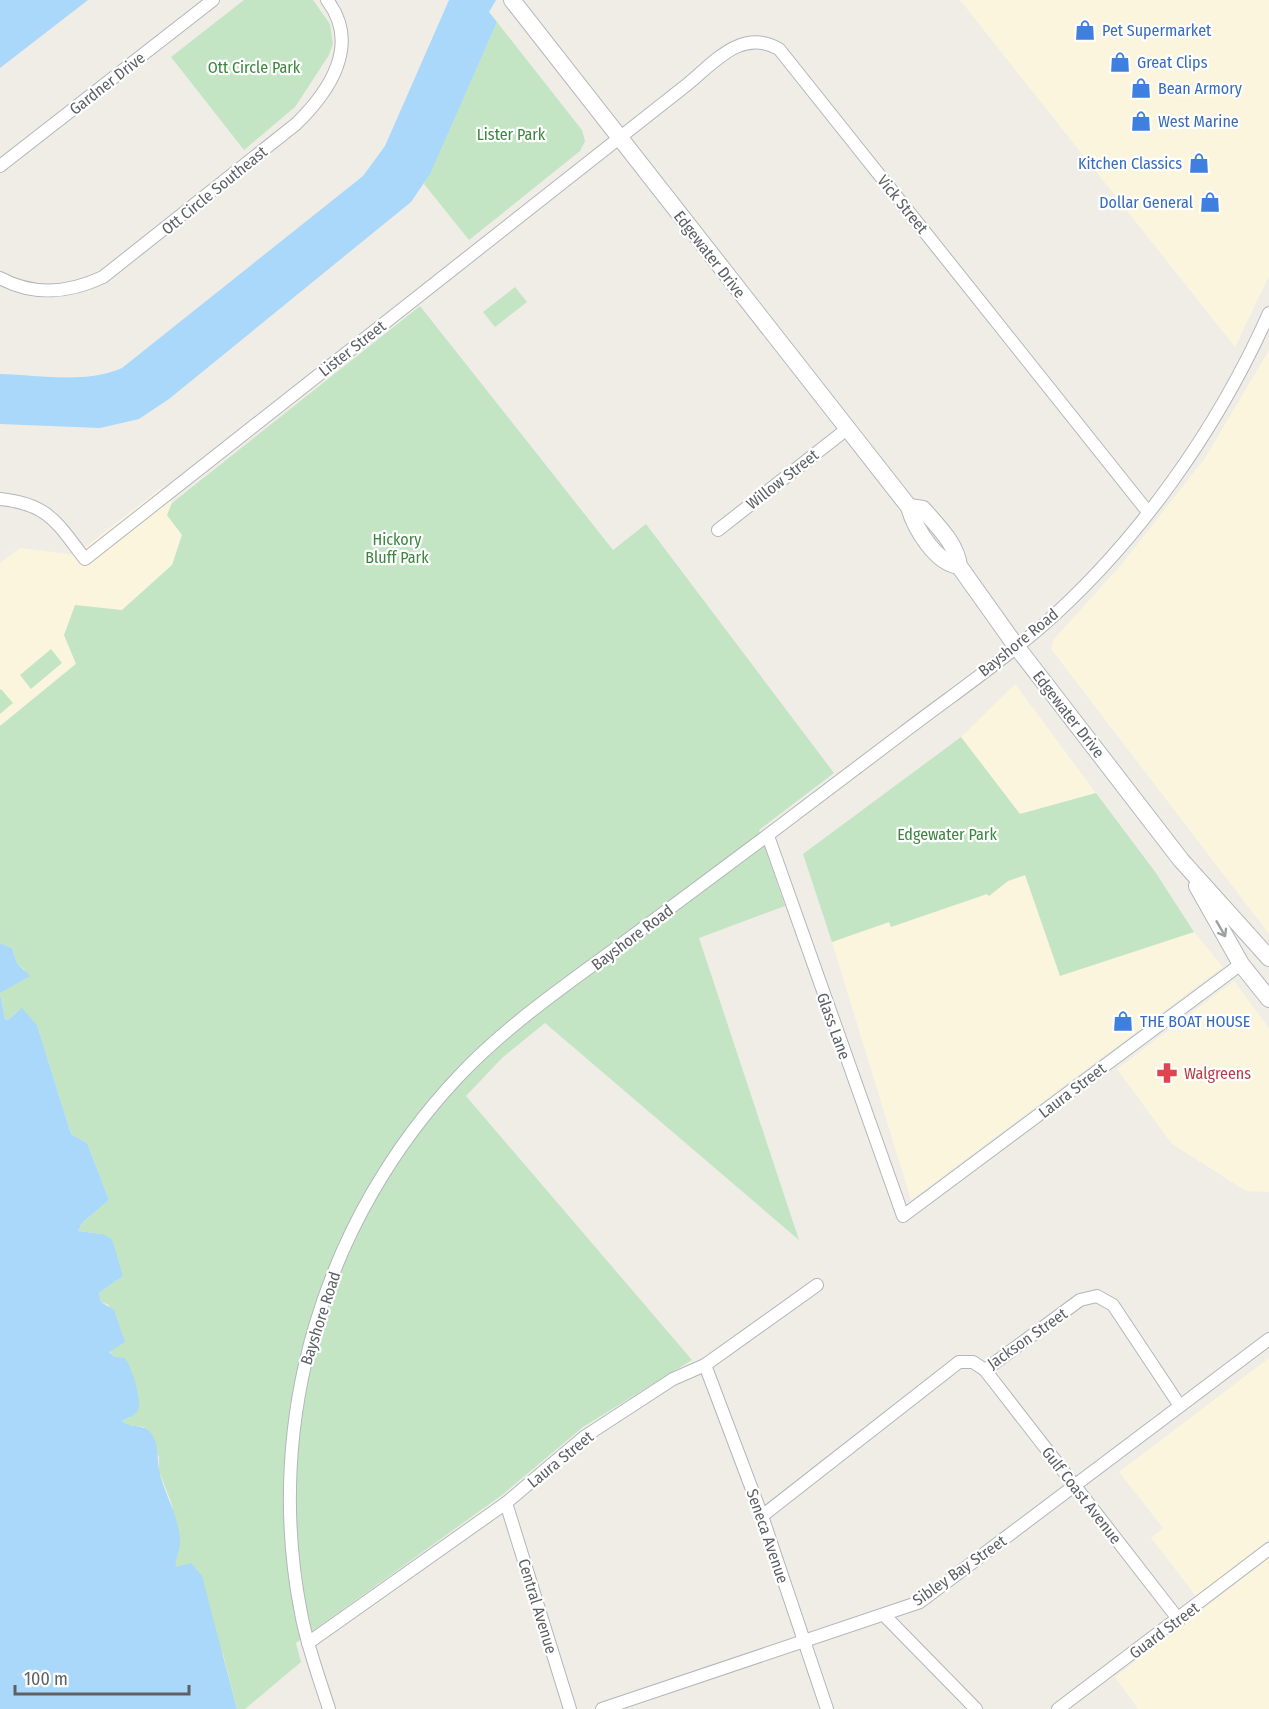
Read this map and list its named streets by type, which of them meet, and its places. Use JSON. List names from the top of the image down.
{
  "streets": {
    "street": [
      "Gardner Drive",
      "Ott Circle Southeast",
      "Vick Street",
      "Edgewater Drive",
      "Lister Street",
      "Willow Street",
      "Bayshore Road",
      "Glass Lane",
      "Laura Street",
      "Jackson Street",
      "Gulf Coast Avenue",
      "Seneca Avenue",
      "Sibley Bay Street",
      "Central Avenue",
      "Guard Street"
    ]
  },
  "crossings": [
    ["Vick Street", "Edgewater Drive"],
    ["Vick Street", "Lister Street"],
    ["Vick Street", "Bayshore Road"],
    ["Edgewater Drive", "Lister Street"],
    ["Edgewater Drive", "Willow Street"],
    ["Edgewater Drive", "Bayshore Road"],
    ["Edgewater Drive", "Laura Street"],
    ["Bayshore Road", "Glass Lane"],
    ["Bayshore Road", "Laura Street"],
    ["Glass Lane", "Laura Street"],
    ["Laura Street", "Seneca Avenue"],
    ["Laura Street", "Central Avenue"],
    ["Jackson Street", "Gulf Coast Avenue"],
    ["Jackson Street", "Seneca Avenue"],
    ["Jackson Street", "Sibley Bay Street"],
    ["Gulf Coast Avenue", "Sibley Bay Street"],
    ["Gulf Coast Avenue", "Guard Street"],
    ["Seneca Avenue", "Sibley Bay Street"]
  ],
  "parks": [
    "Ott Circle Park",
    "Lister Park",
    "Hickory Bluff Park",
    "Edgewater Park"
  ],
  "places": {
    "shop": [
      "Pet Supermarket",
      "Great Clips",
      "Bean Armory",
      "West Marine",
      "Kitchen Classics",
      "Dollar General",
      "THE BOAT HOUSE"
    ],
    "pharmacy": ["Walgreens"]
  },
  "scale_bar": "100 m"
}
